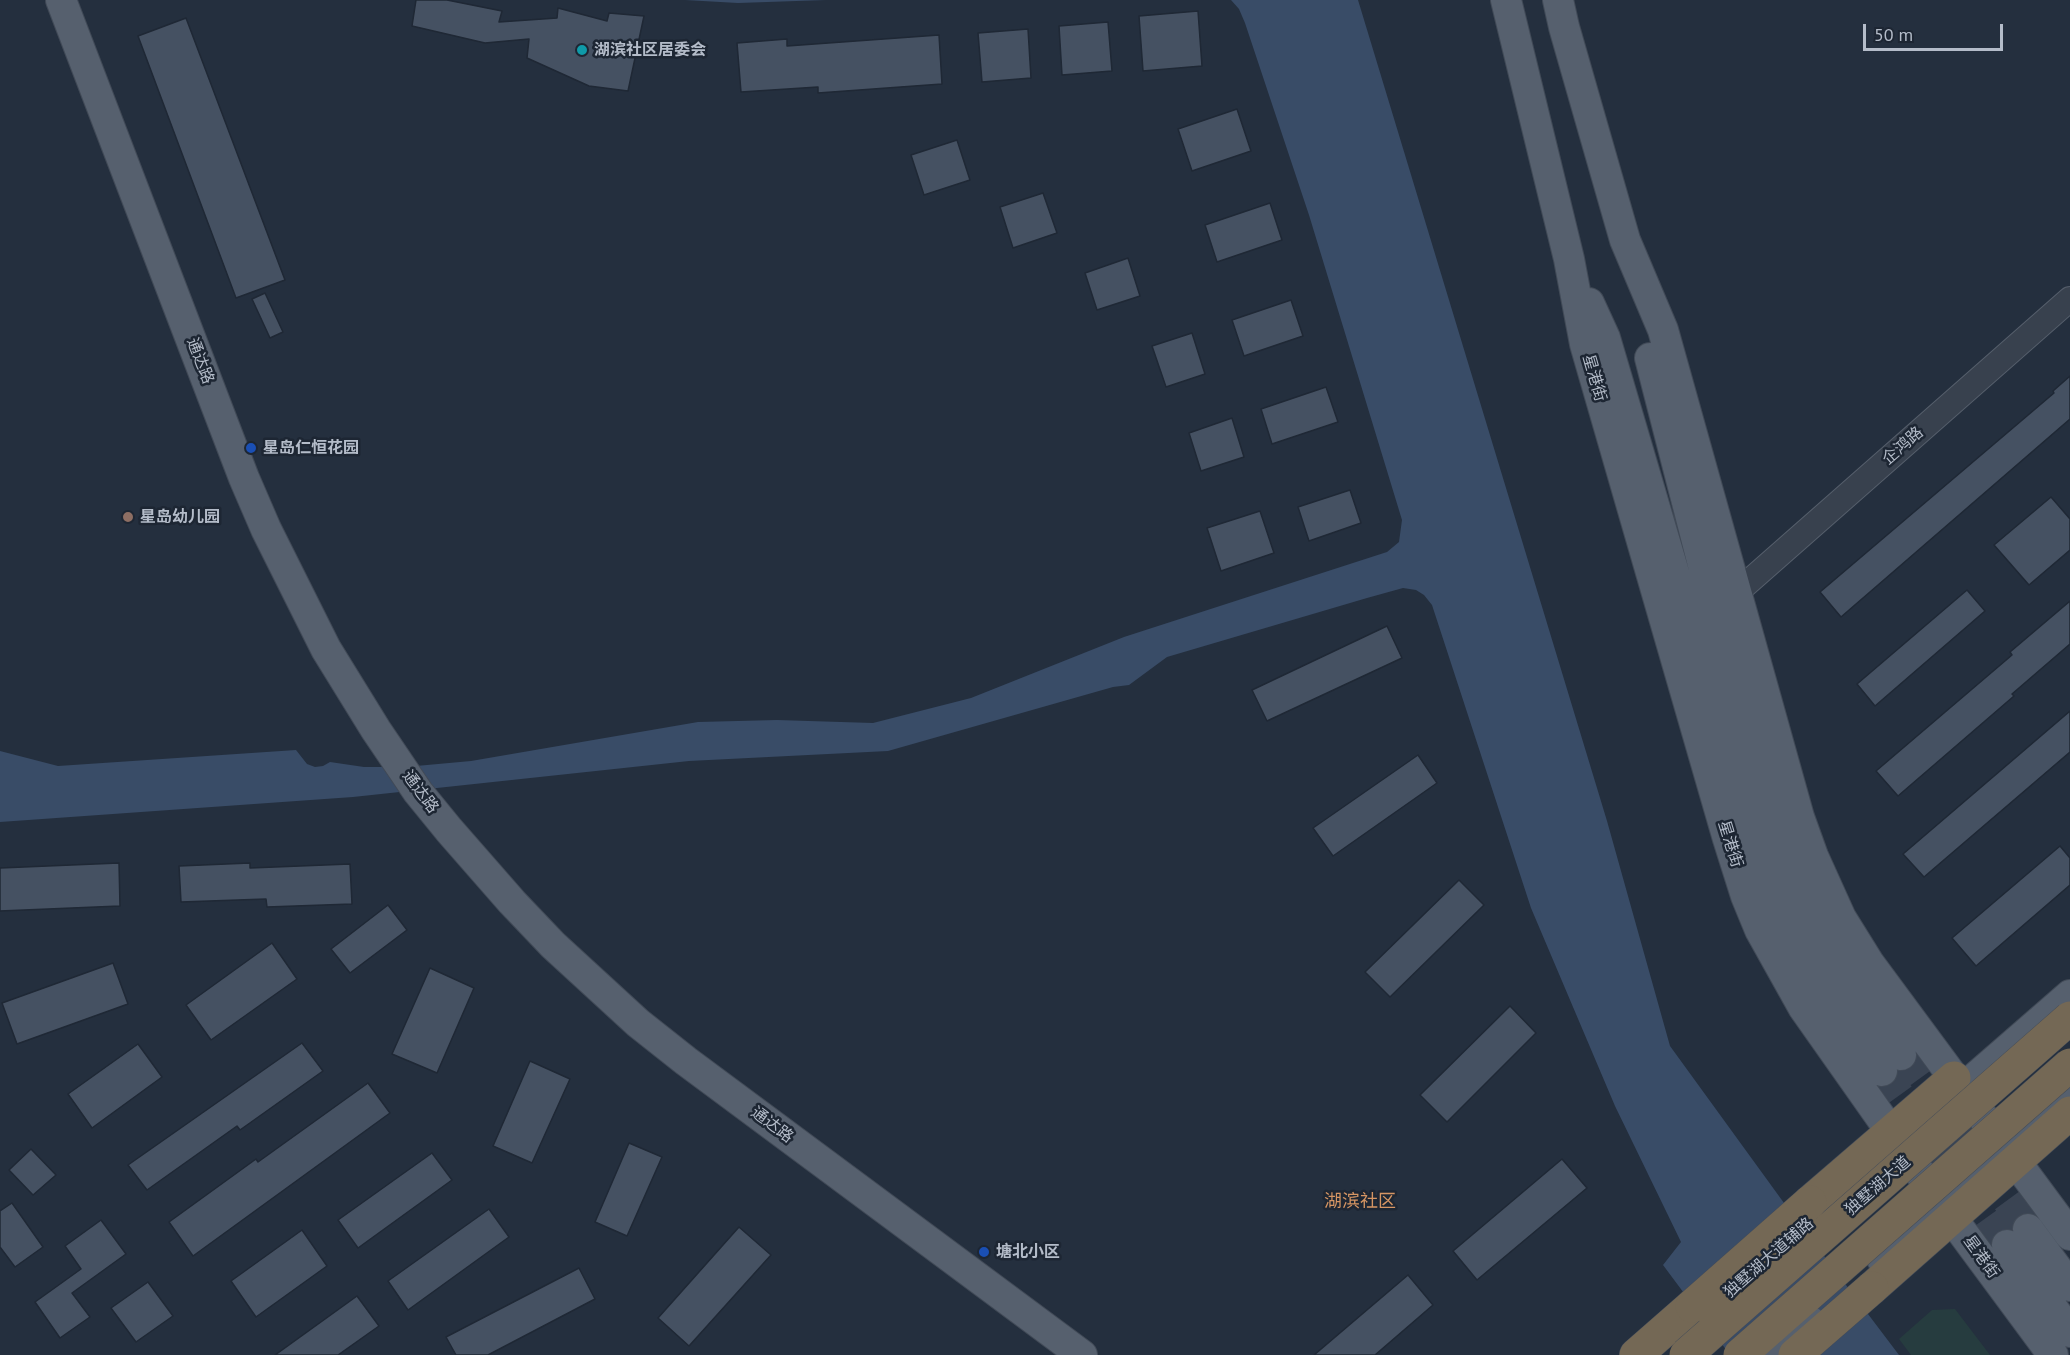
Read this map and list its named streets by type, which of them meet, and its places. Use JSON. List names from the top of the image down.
{
  "streets": {
    "highway": ["独墅湖大道"],
    "main road": ["通达路", "星港街", "独墅湖大道辅路"],
    "street": ["企鸿路"]
  },
  "crossings": [
    ["星港街", "企鸿路"]
  ],
  "districts": ["湖滨社区"],
  "places": [
    "湖滨社区居委会",
    "星岛仁恒花园",
    "星岛幼儿园",
    "塘北小区"
  ],
  "scale_bar": "50 m"
}
